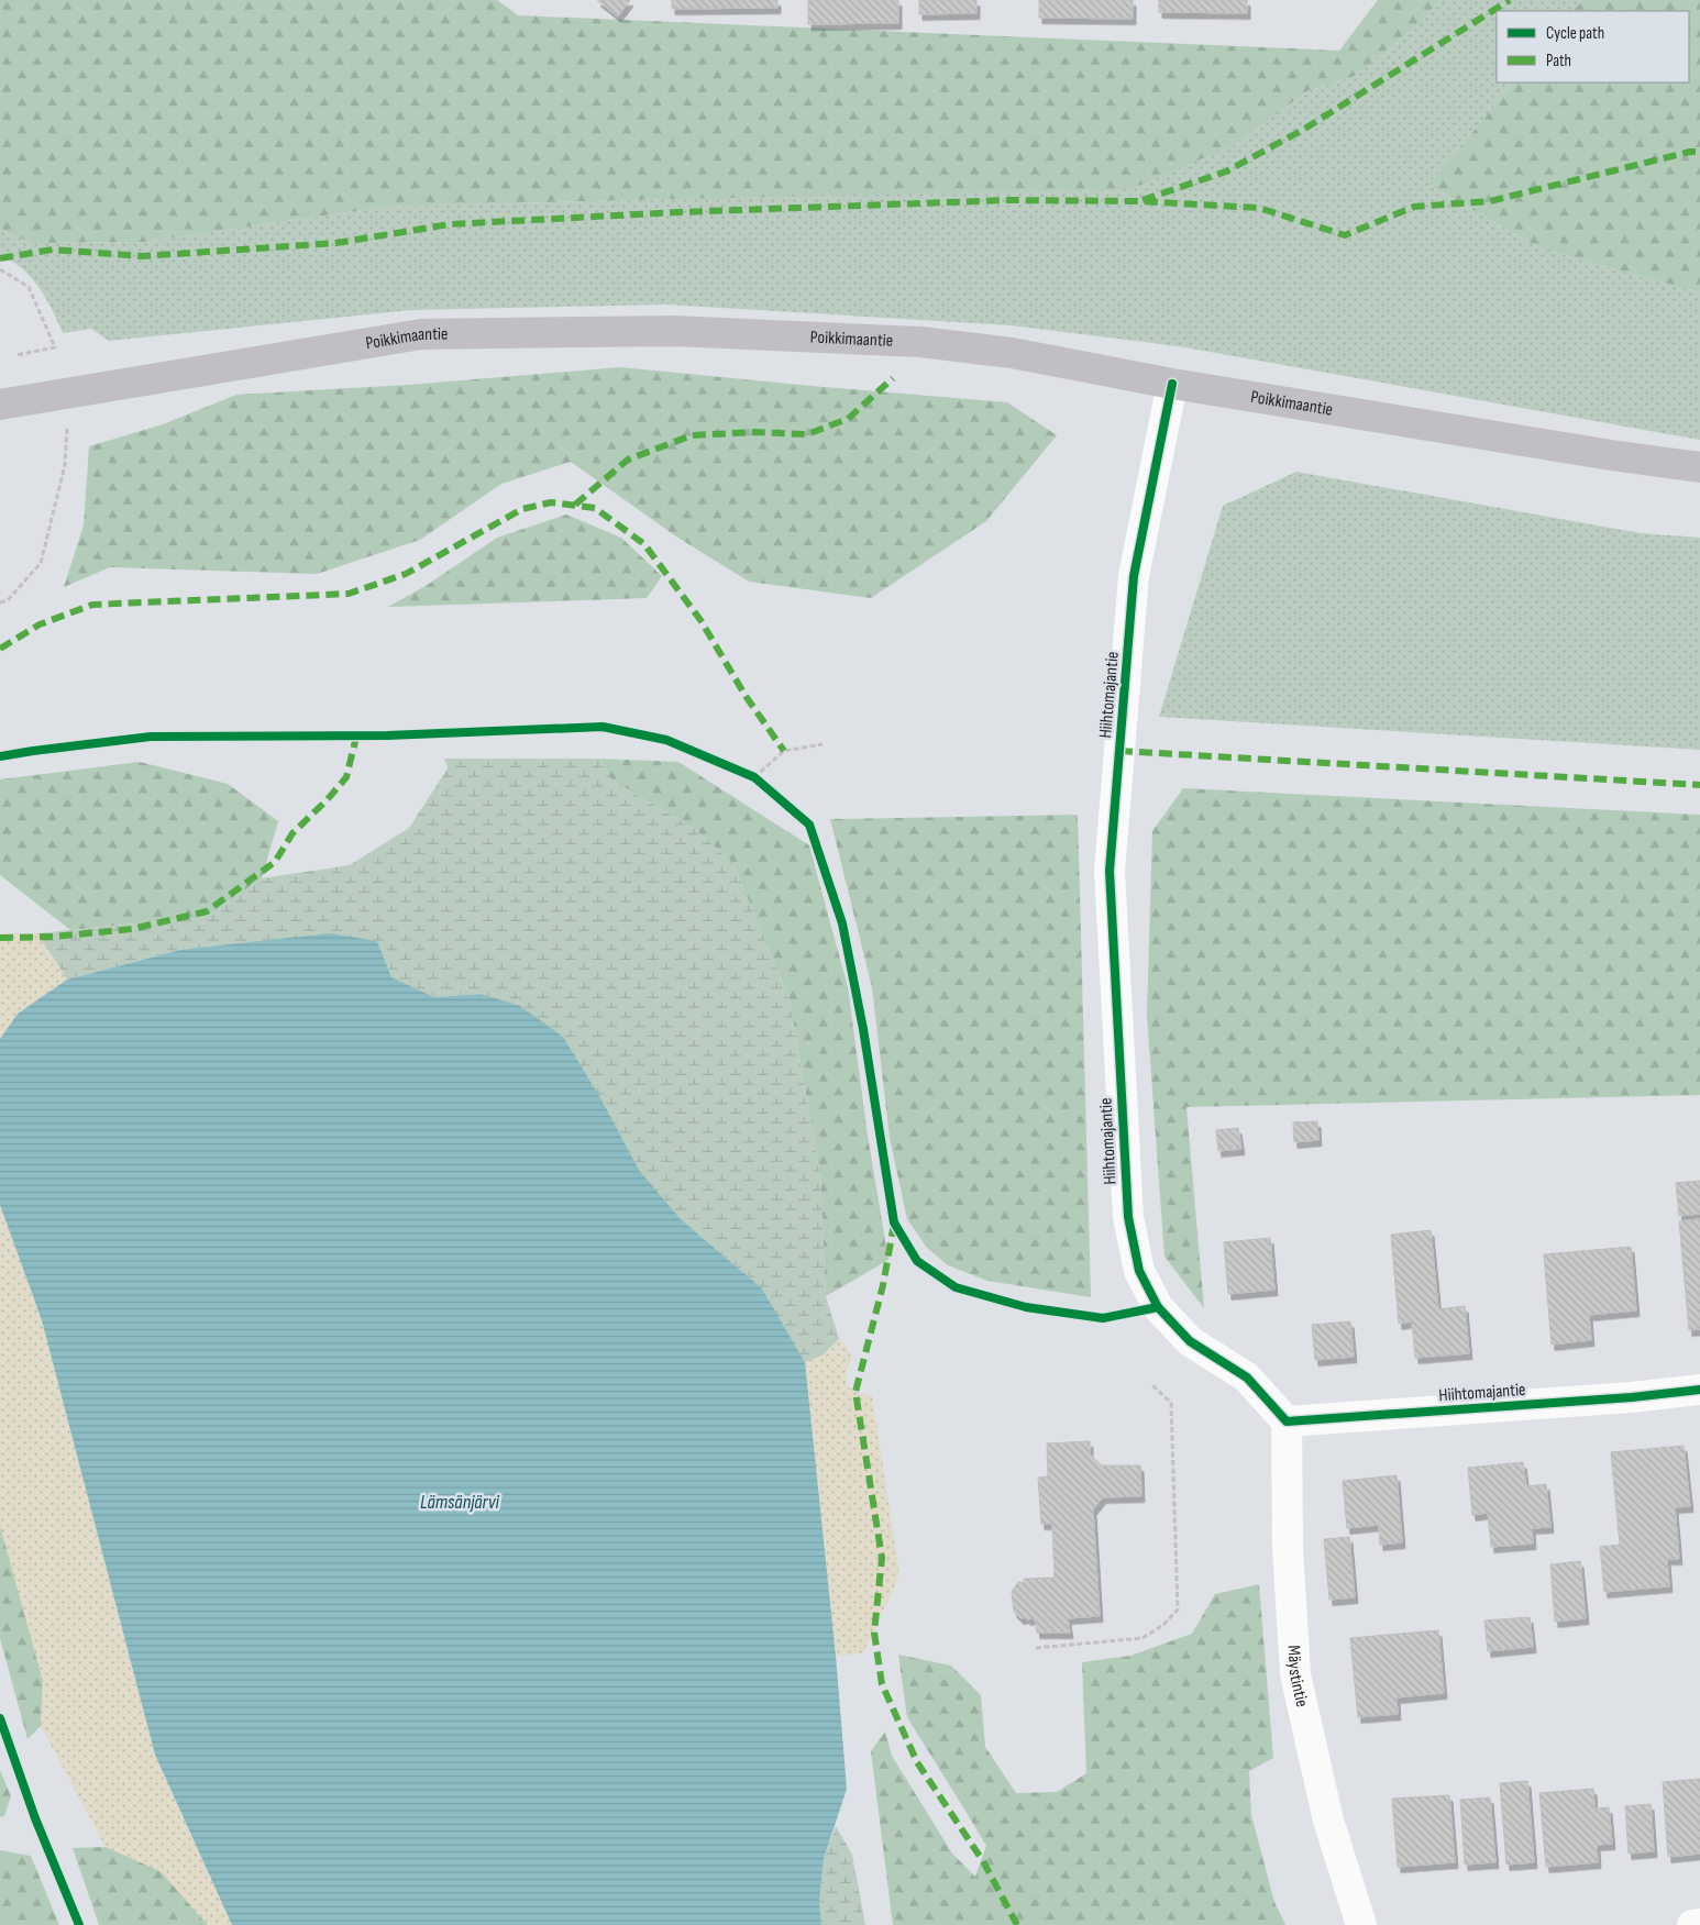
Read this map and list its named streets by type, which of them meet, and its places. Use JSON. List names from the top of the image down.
{
  "streets": {
    "main road": ["Poikkimaantie"],
    "street": ["Hiihtomajantie", "Mäystintie"]
  },
  "crossings": [
    ["Poikkimaantie", "Hiihtomajantie"],
    ["Hiihtomajantie", "Mäystintie"]
  ],
  "water": ["Lämsänjärvi"],
  "legend": ["Cycle path", "Path"]
}
